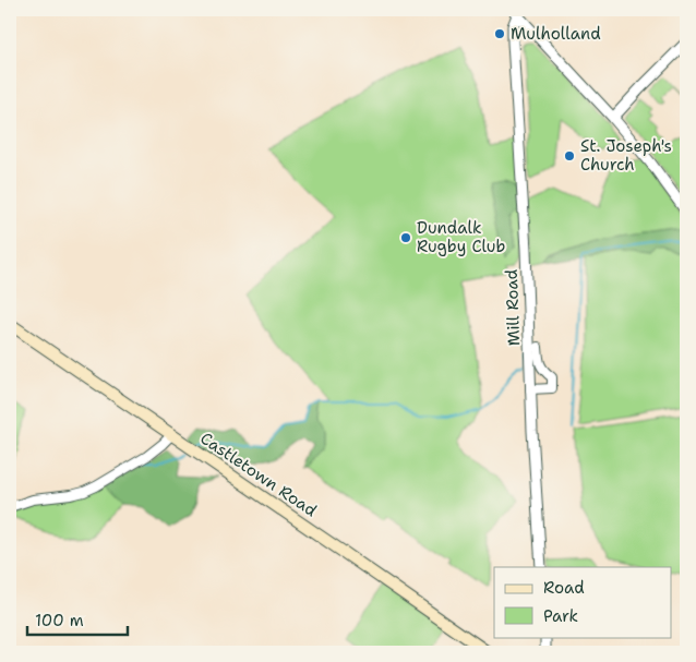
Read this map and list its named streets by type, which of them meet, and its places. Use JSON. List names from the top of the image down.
{
  "streets": {
    "main road": ["Castletown Road"],
    "street": ["Mill Road"]
  },
  "places": ["Mulholland", "St. Joseph's Church", "Dundalk Rugby Club"],
  "legend": ["Road", "Park"],
  "scale_bar": "100 m"
}
